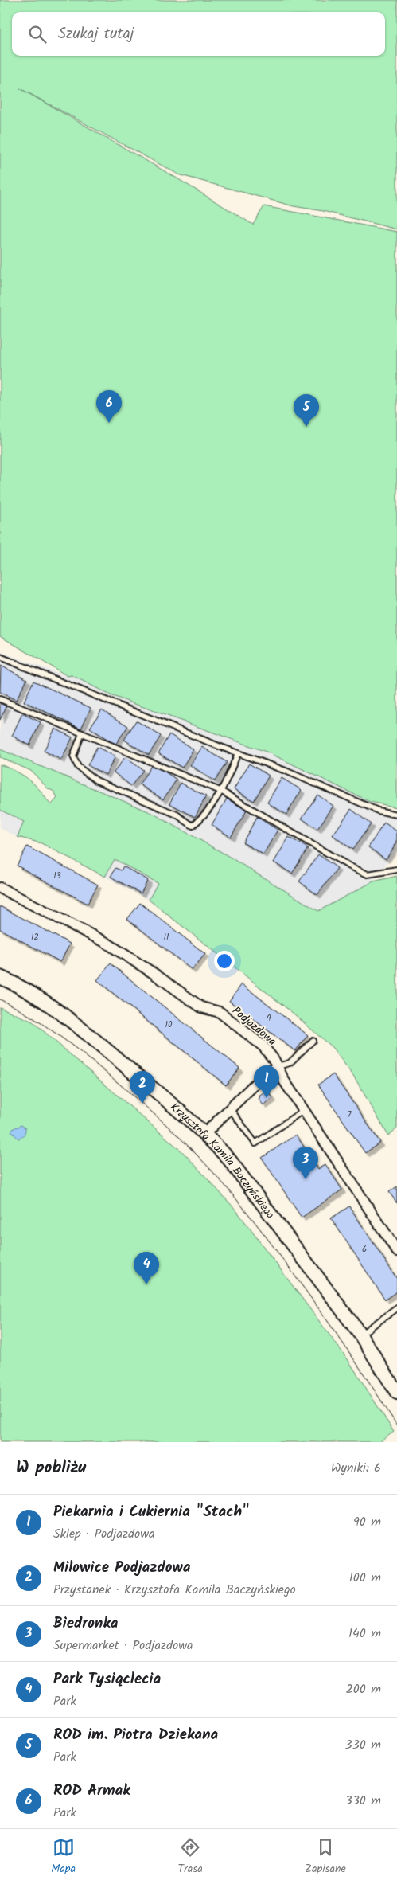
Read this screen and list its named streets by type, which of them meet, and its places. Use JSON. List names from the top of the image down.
{
  "streets": {
    "street": ["Podjazdowa", "Krzysztofa Kamila Baczyńskiego"]
  },
  "house_numbers": [
    "13",
    "12",
    "11",
    "9",
    "10",
    "7",
    "6"
  ],
  "page": {
    "search": "Szukaj tutaj",
    "pins": [
      "6",
      "5",
      "1",
      "2",
      "3",
      "4"
    ],
    "heading": ["W pobliżu", "Wyniki: 6"],
    "list": [
      {
        "mark": "1",
        "name": "Piekarnia i Cukiernia \"Stach\"",
        "note": "Sklep · Podjazdowa",
        "value": "90 m"
      },
      {
        "mark": "2",
        "name": "Milowice Podjazdowa",
        "note": "Przystanek · Krzysztofa Kamila Baczyńskiego",
        "value": "100 m"
      },
      {
        "mark": "3",
        "name": "Biedronka",
        "note": "Supermarket · Podjazdowa",
        "value": "140 m"
      },
      {
        "mark": "4",
        "name": "Park Tysiąclecia",
        "note": "Park",
        "value": "200 m"
      },
      {
        "mark": "5",
        "name": "ROD im. Piotra Dziekana",
        "note": "Park",
        "value": "330 m"
      },
      {
        "mark": "6",
        "name": "ROD Armak",
        "note": "Park",
        "value": "330 m"
      }
    ],
    "nav": ["Mapa", "Trasa", "Zapisane"]
  }
}
